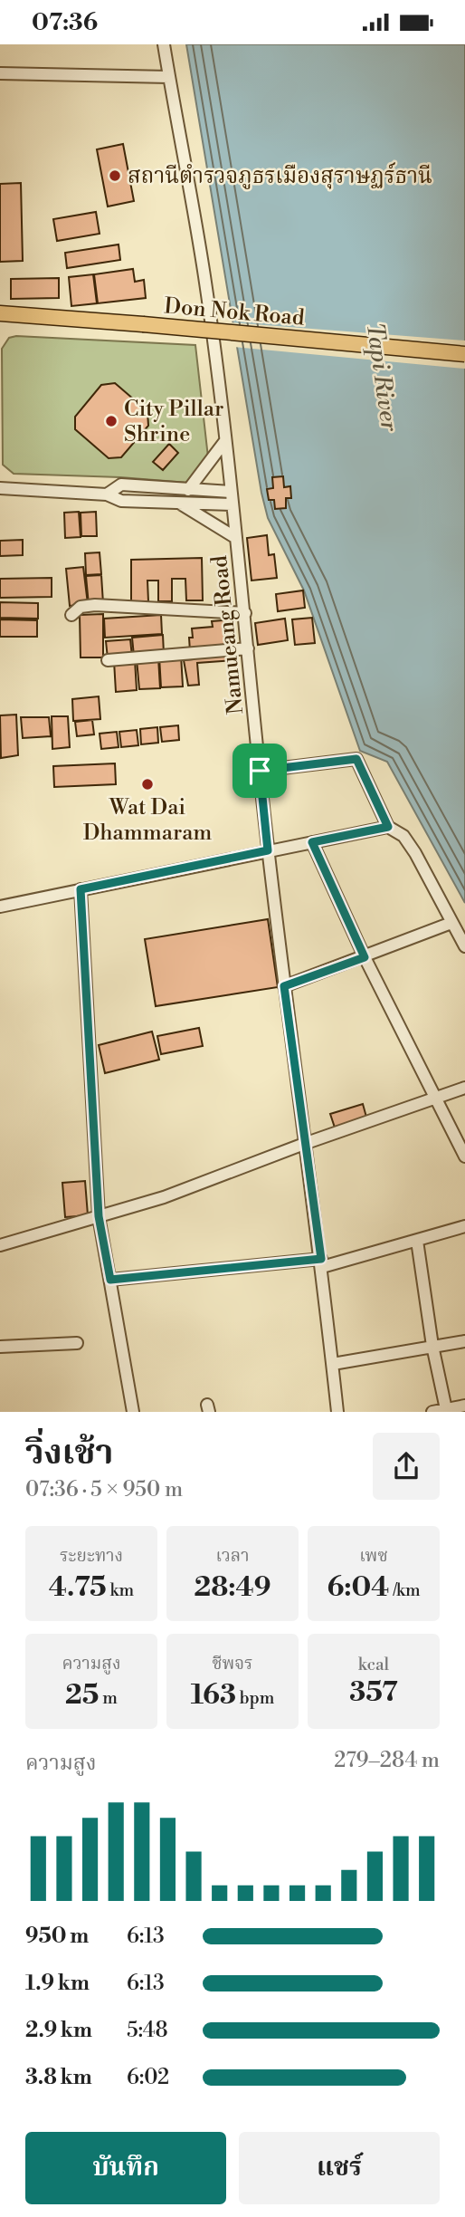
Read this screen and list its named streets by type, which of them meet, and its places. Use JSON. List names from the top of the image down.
{
  "streets": {
    "main road": ["Don Nok Road"],
    "street": ["Namueang Road"]
  },
  "water": ["Tapi River"],
  "places": ["สถานีตำรวจภูธรเมืองสุราษฏร์ธานี", "City Pillar Shrine", "Wat Dai Dhammaram"],
  "page": {
    "status": "07:36",
    "heading": ["วิ่งเช้า", "07:36 · 5 × 950 m"],
    "stats": [
      ["ระยะทาง", "4.75 km"],
      ["เวลา", "28:49"],
      ["เพซ", "6:04 /km"],
      ["ความสูง", "25 m"],
      ["ชีพจร", "163 bpm"],
      ["kcal", "357"]
    ],
    "chart": ["ความสูง", "279–284 m"],
    "list": [
      {
        "name": "950 m",
        "note": "6:13"
      },
      {
        "name": "1.9 km",
        "note": "6:13"
      },
      {
        "name": "2.9 km",
        "note": "5:48"
      },
      {
        "name": "3.8 km",
        "note": "6:02"
      }
    ],
    "buttons": ["บันทึก", "แชร์"]
  }
}
